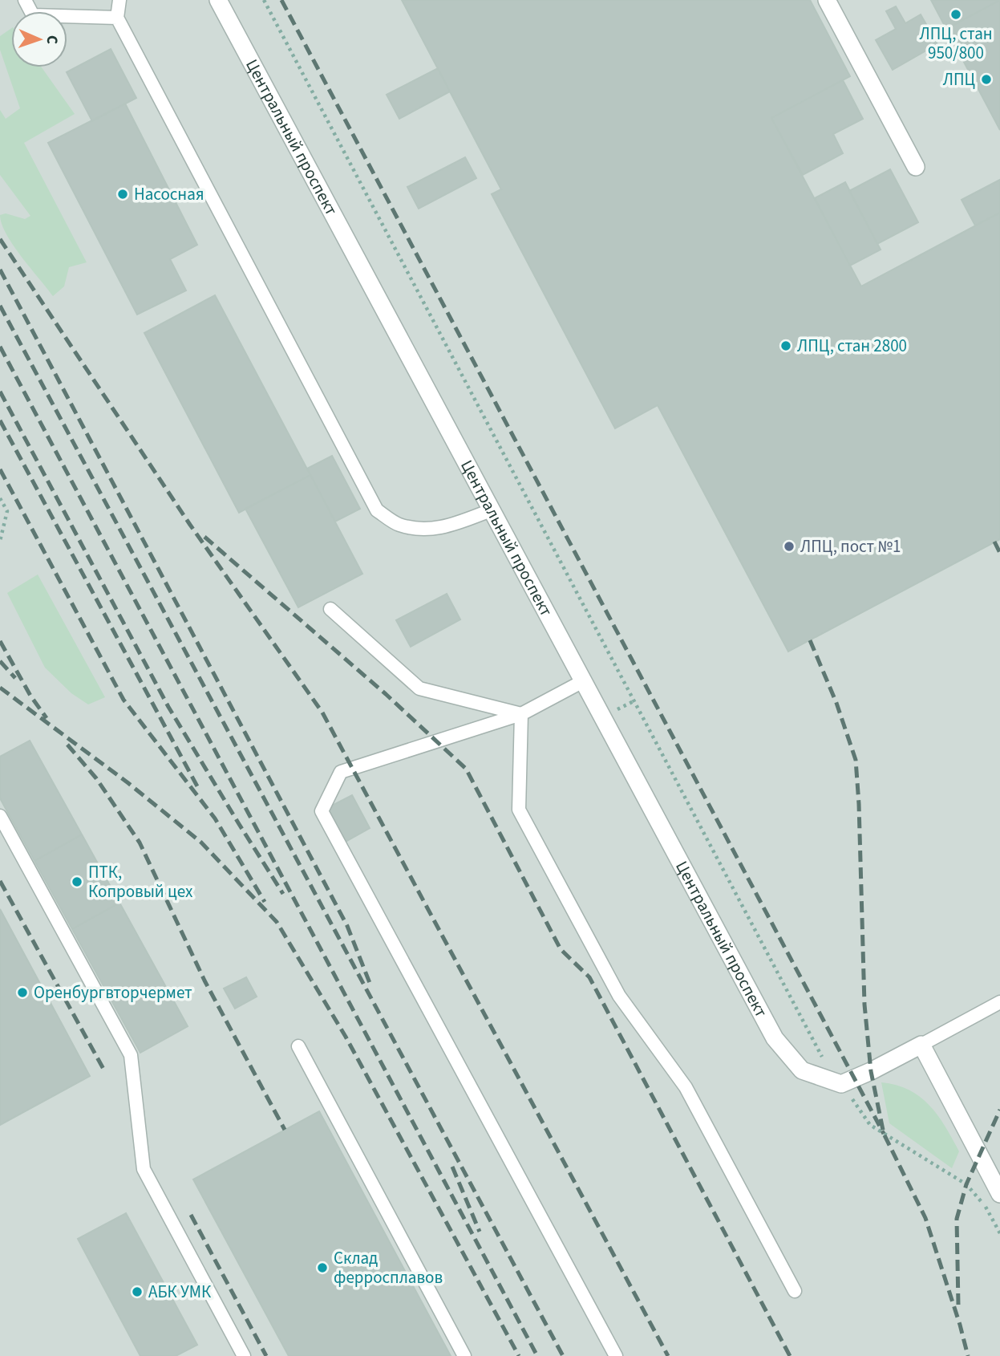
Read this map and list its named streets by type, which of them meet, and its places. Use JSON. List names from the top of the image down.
{
  "streets": {
    "street": ["Центральный проспект"]
  },
  "places": [
    "ЛПЦ, стан 950/800",
    "ЛПЦ",
    "Насосная",
    "ЛПЦ, стан 2800",
    "ЛПЦ, пост №1",
    "ПТК, Копровый цех",
    "Оренбургвторчермет",
    "Склад ферросплавов",
    "АБК УМК"
  ],
  "north": "right"
}
